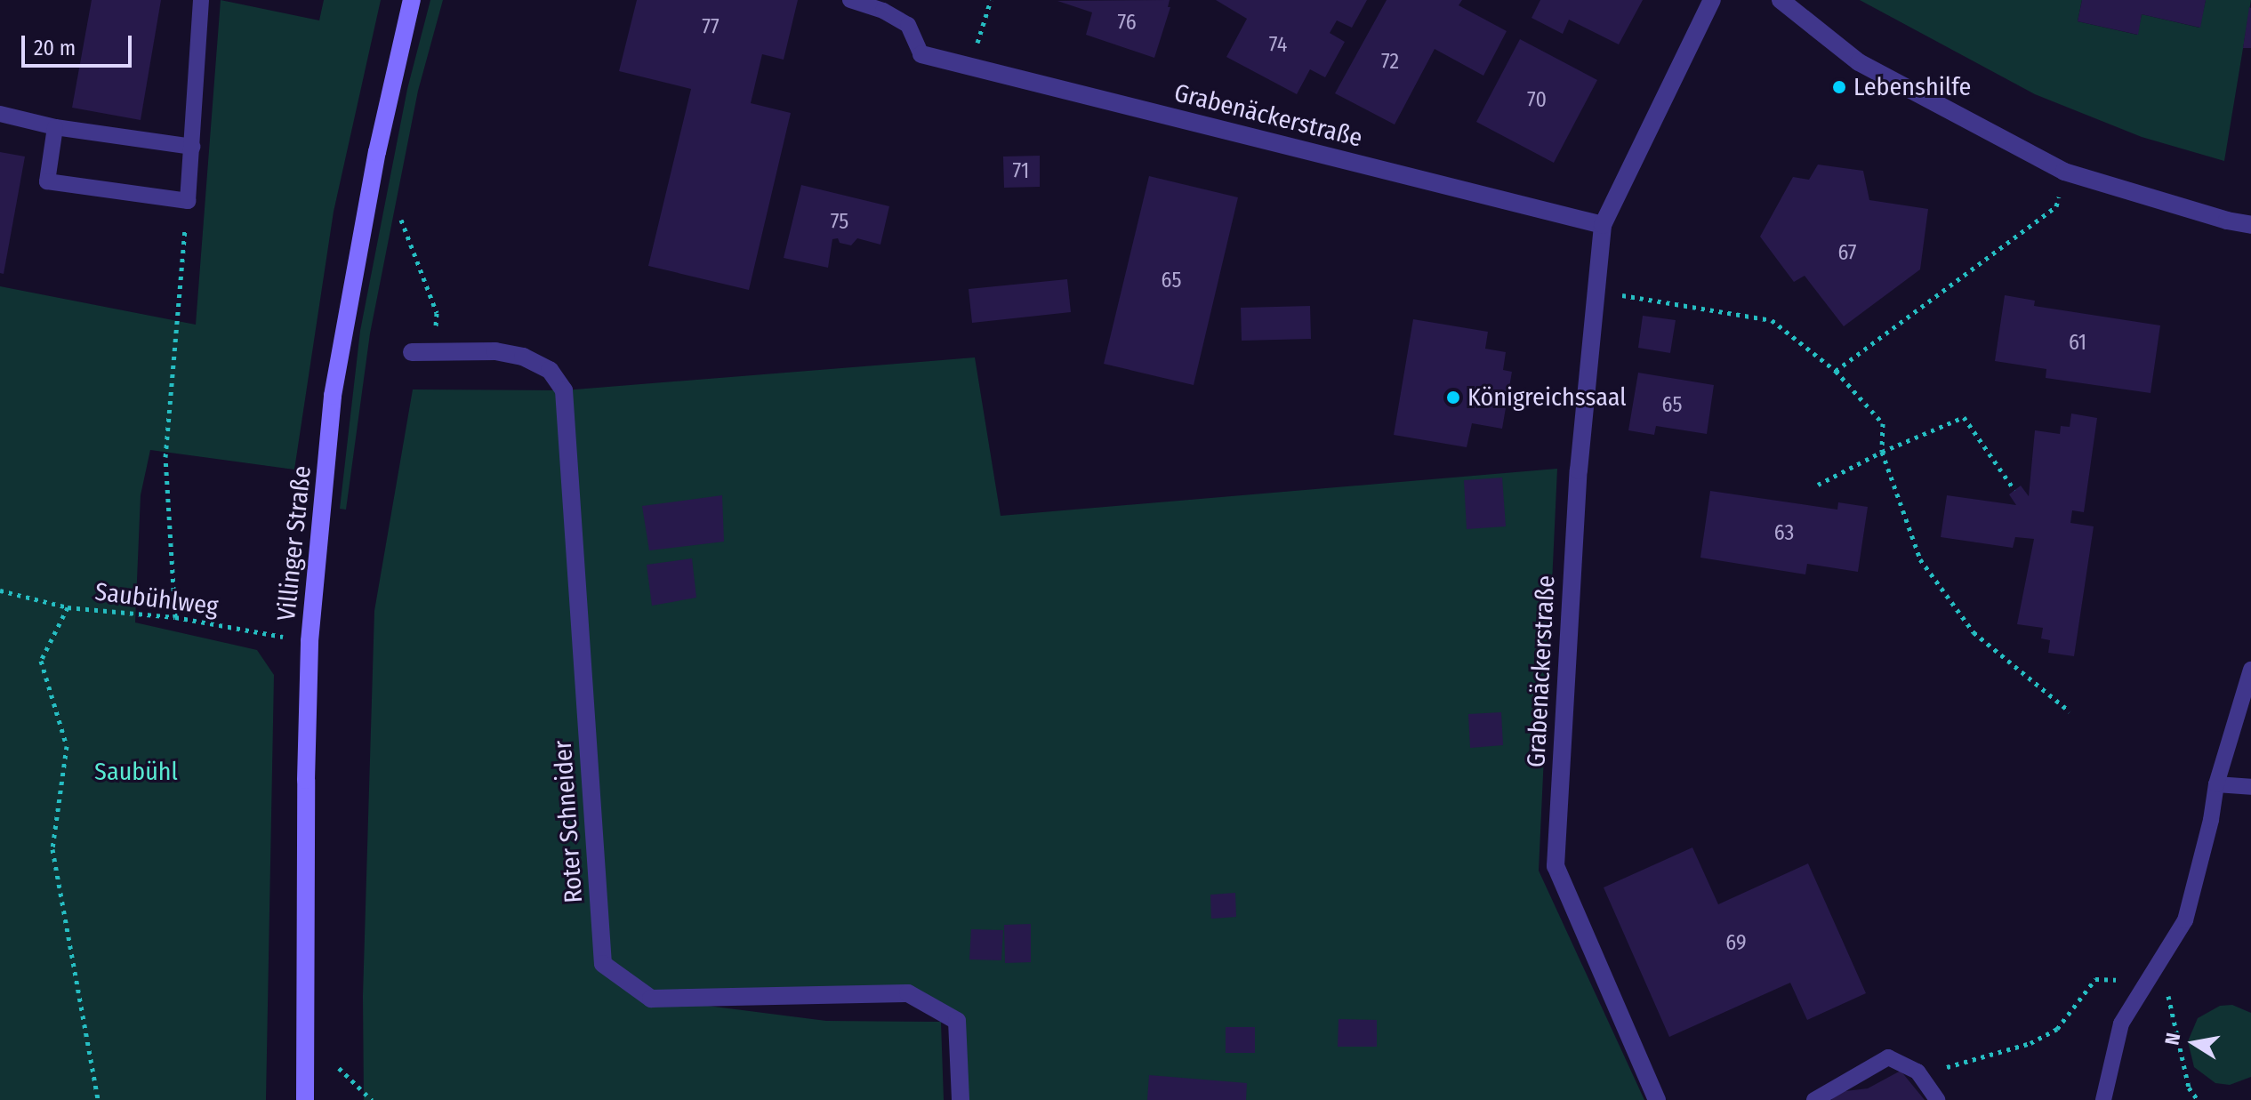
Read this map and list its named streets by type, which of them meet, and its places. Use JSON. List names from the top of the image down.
{
  "streets": {
    "main road": ["Villinger Straße"],
    "street": ["Grabenäckerstraße", "Roter Schneider"],
    "path": ["Saubühlweg"]
  },
  "crossings": [
    ["Villinger Straße", "Saubühlweg"]
  ],
  "parks": ["Saubühl"],
  "places": ["Lebenshilfe", "Königreichssaal"],
  "house_numbers": [
    "76",
    "77",
    "74",
    "72",
    "70",
    "71",
    "75",
    "67",
    "65",
    "61",
    "65",
    "63",
    "69"
  ],
  "scale_bar": "20 m",
  "north": "left"
}
